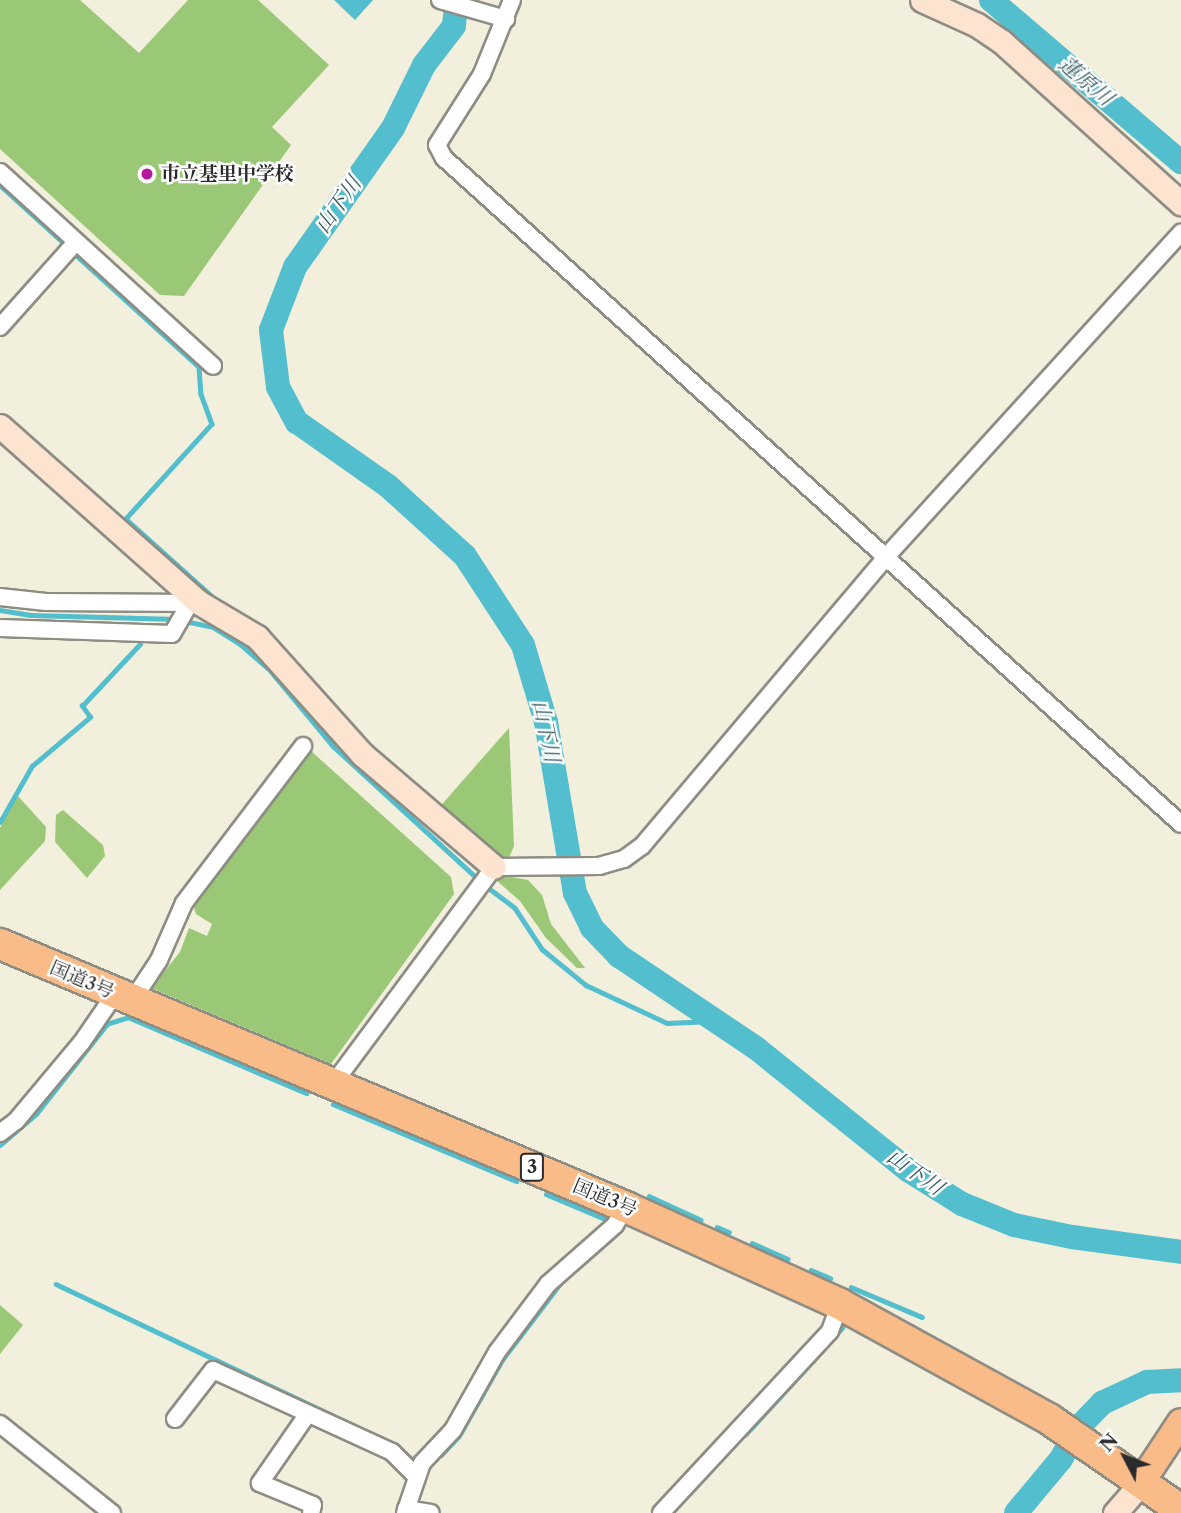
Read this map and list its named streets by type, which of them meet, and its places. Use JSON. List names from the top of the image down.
{
  "streets": {
    "highway": ["国道3号", "3"]
  },
  "water": ["蓮原川", "山下川"],
  "places": ["市立基里中学校"],
  "north": "top left"
}
